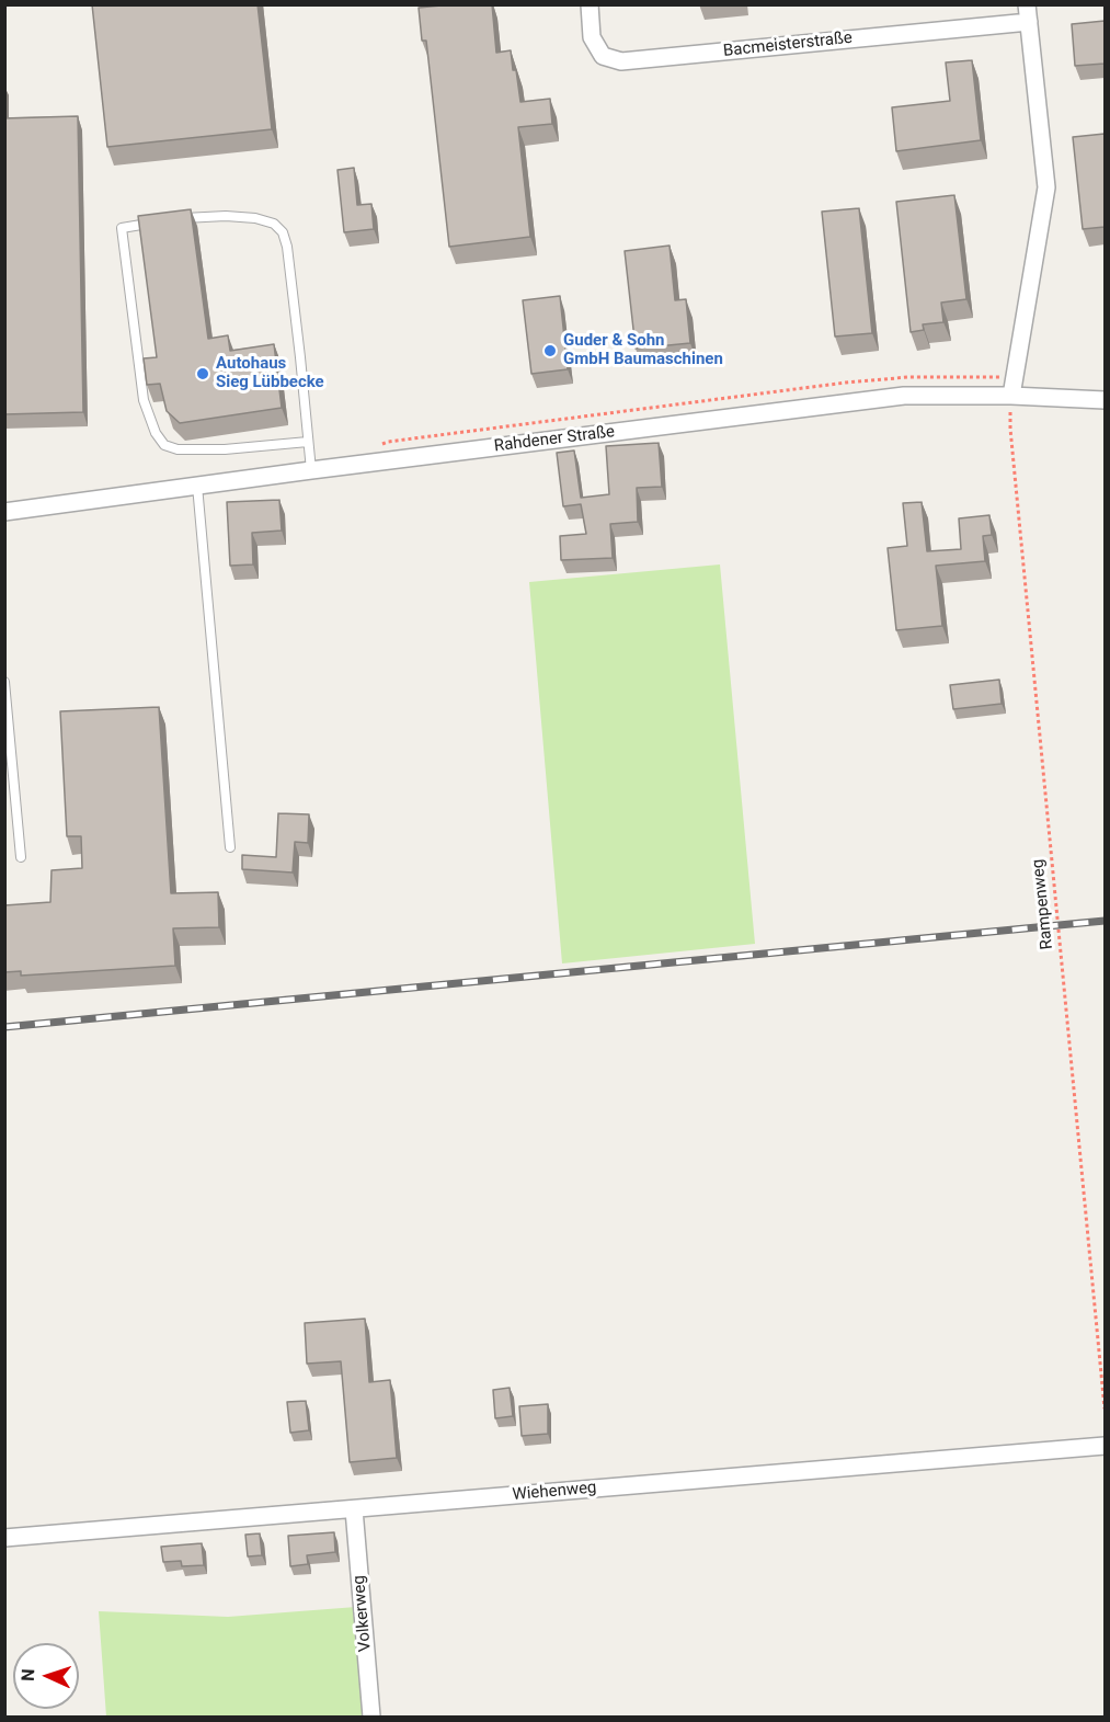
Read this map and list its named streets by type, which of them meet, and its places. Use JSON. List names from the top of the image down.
{
  "streets": {
    "street": [
      "Bacmeisterstraße",
      "Rahdener Straße",
      "Wiehenweg",
      "Volkerweg"
    ],
    "path": ["Rampenweg"]
  },
  "crossings": [
    ["Bacmeisterstraße", "Rahdener Straße"],
    ["Bacmeisterstraße", "Rampenweg"],
    ["Rahdener Straße", "Rampenweg"],
    ["Wiehenweg", "Volkerweg"]
  ],
  "places": ["Guder & Sohn GmbH Baumaschinen", "Autohaus Sieg Lübbecke"],
  "north": "left"
}
